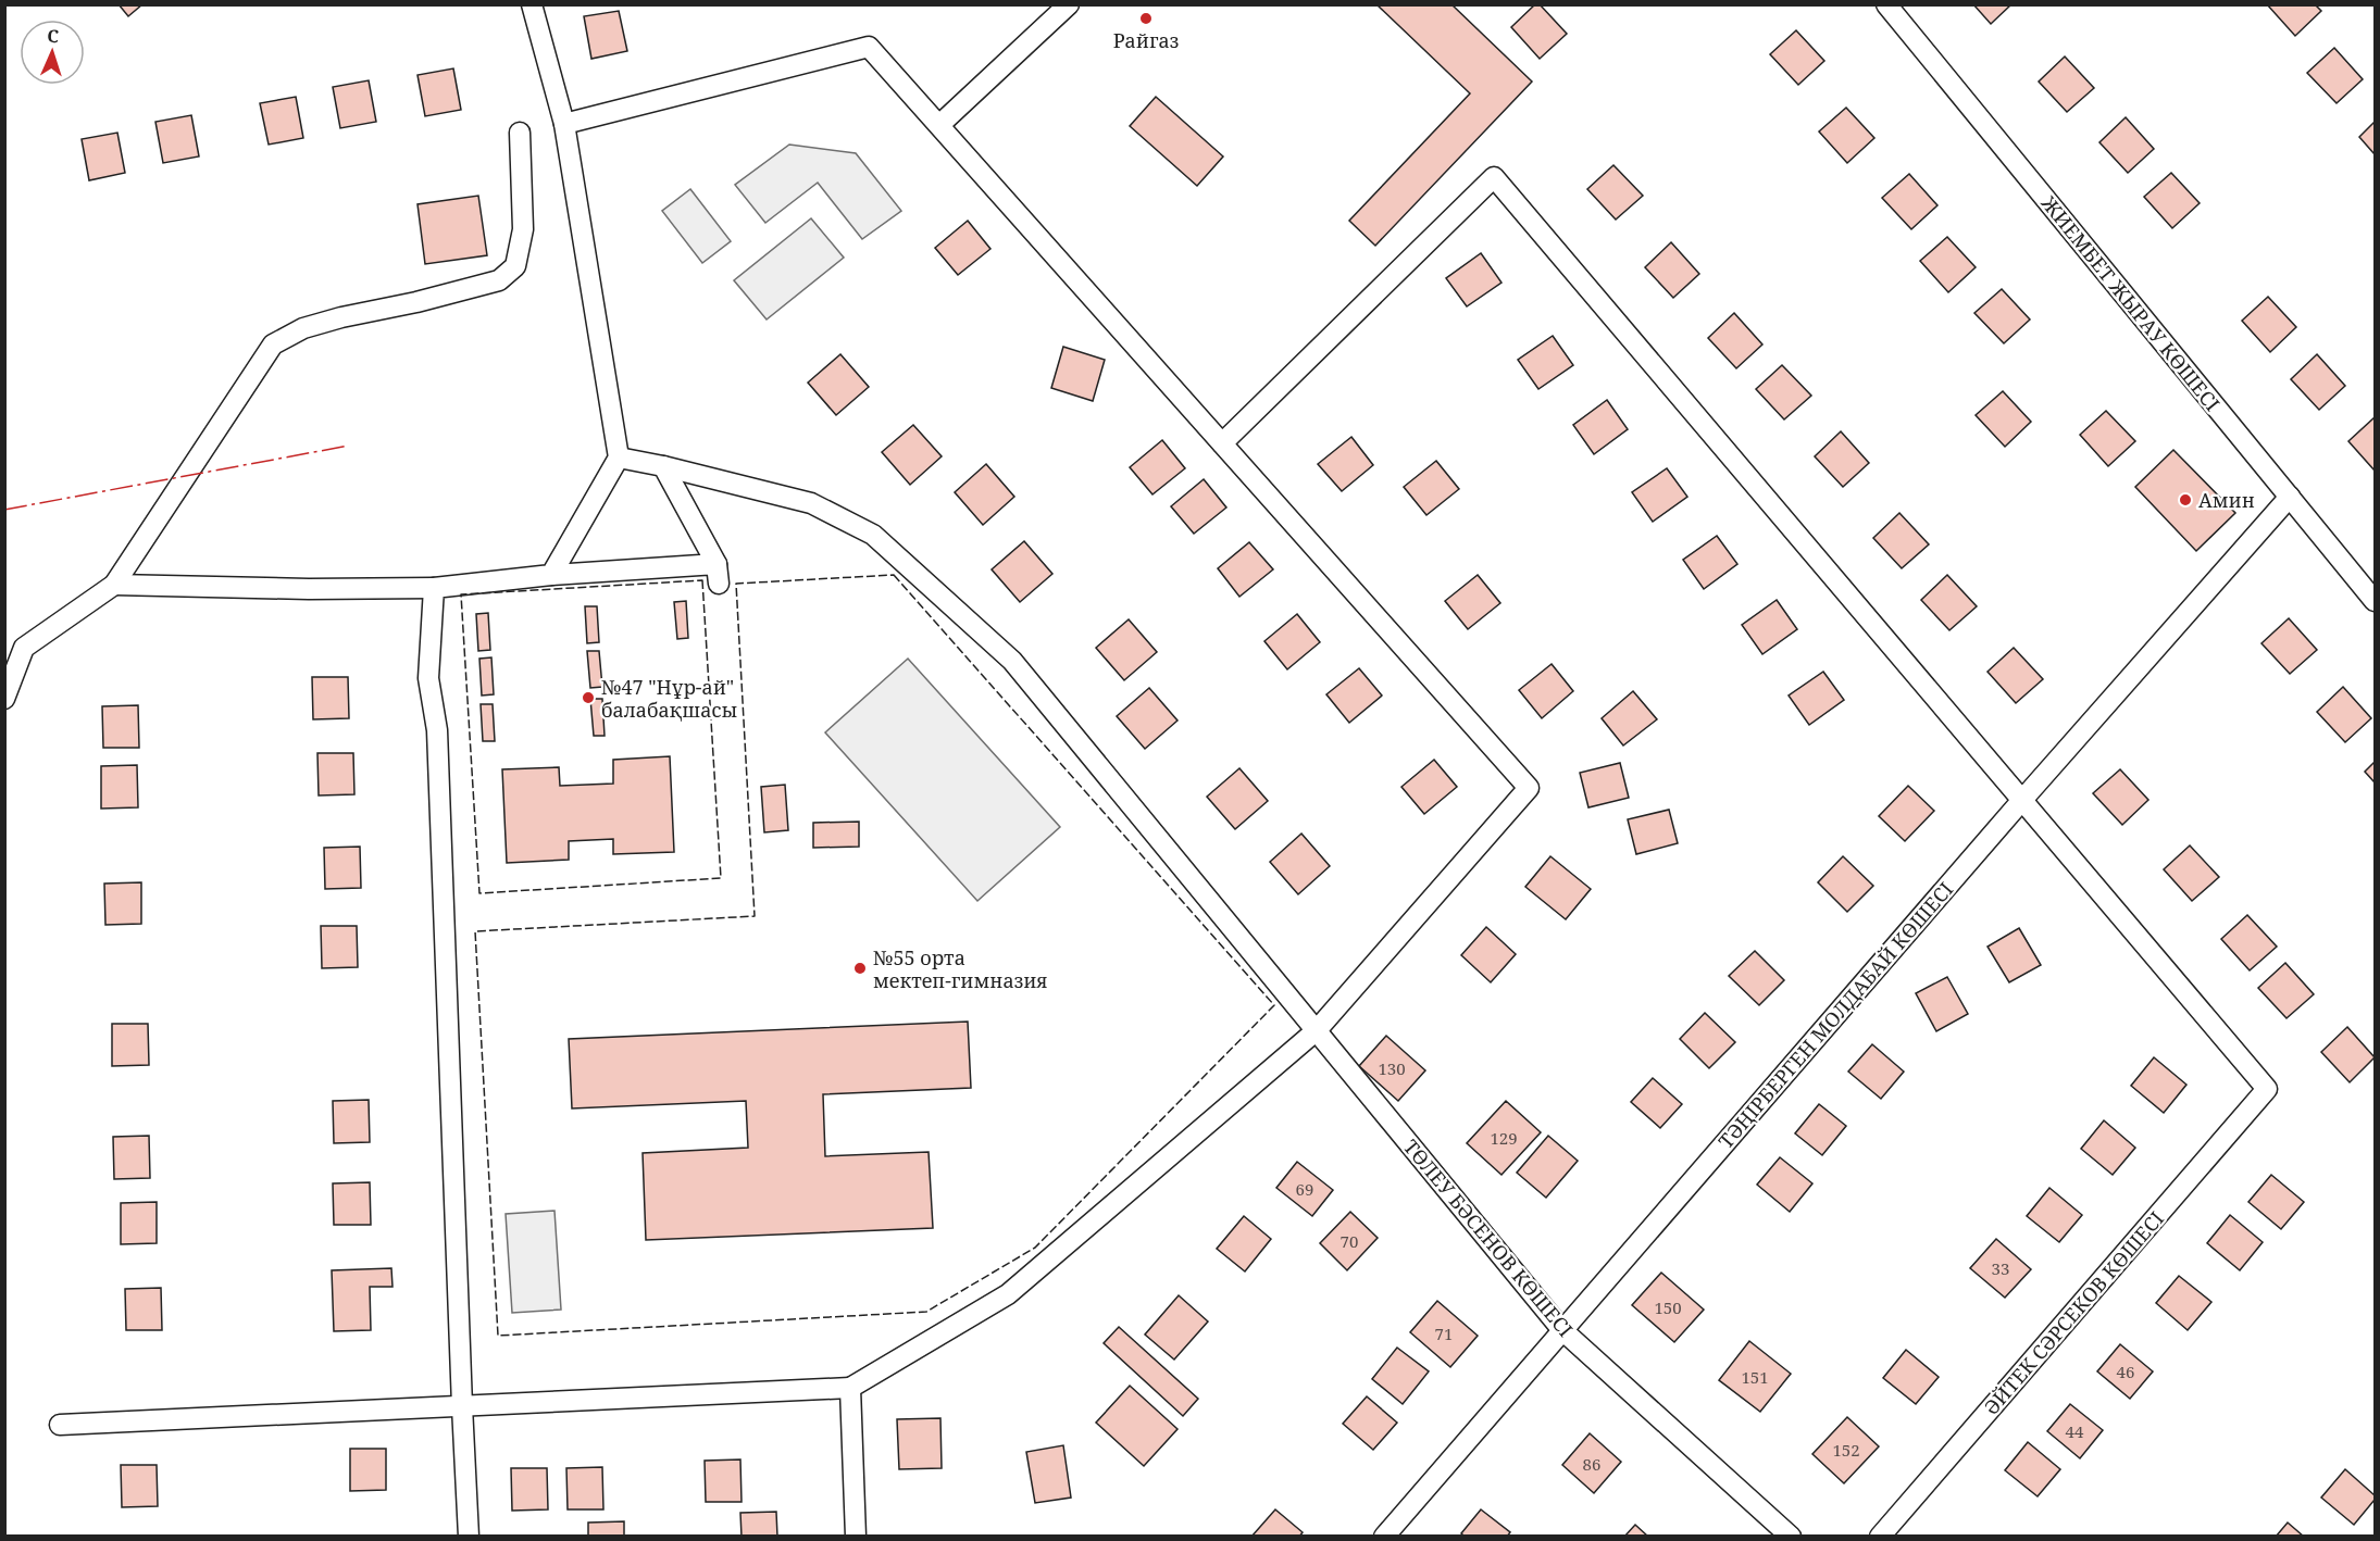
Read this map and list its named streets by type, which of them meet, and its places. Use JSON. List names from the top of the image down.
{
  "streets": {
    "street": [
      "ЖИЕМБЕТ ЖЫРАУ КӨШЕСІ",
      "ТӘҢІРБЕРГЕН МОЛДАБАЙ КӨШЕСІ",
      "ТӨЛЕУ БӘСЕНОВ КӨШЕСІ",
      "ӘЙТЕК СӘРСЕКОВ КӨШЕСІ"
    ]
  },
  "crossings": [
    ["ЖИЕМБЕТ ЖЫРАУ КӨШЕСІ", "ТӘҢІРБЕРГЕН МОЛДАБАЙ КӨШЕСІ"],
    ["ТӘҢІРБЕРГЕН МОЛДАБАЙ КӨШЕСІ", "ТӨЛЕУ БӘСЕНОВ КӨШЕСІ"],
    ["ТӘҢІРБЕРГЕН МОЛДАБАЙ КӨШЕСІ", "ӘЙТЕК СӘРСЕКОВ КӨШЕСІ"]
  ],
  "places": [
    "Райгаз",
    "Амин",
    "№47 \"Нұр-ай\" балабақшасы",
    "№55 орта мектеп-гимназия"
  ],
  "house_numbers": [
    "130",
    "129",
    "69",
    "70",
    "33",
    "150",
    "71",
    "46",
    "151",
    "44",
    "152",
    "86"
  ],
  "north": "top"
}
